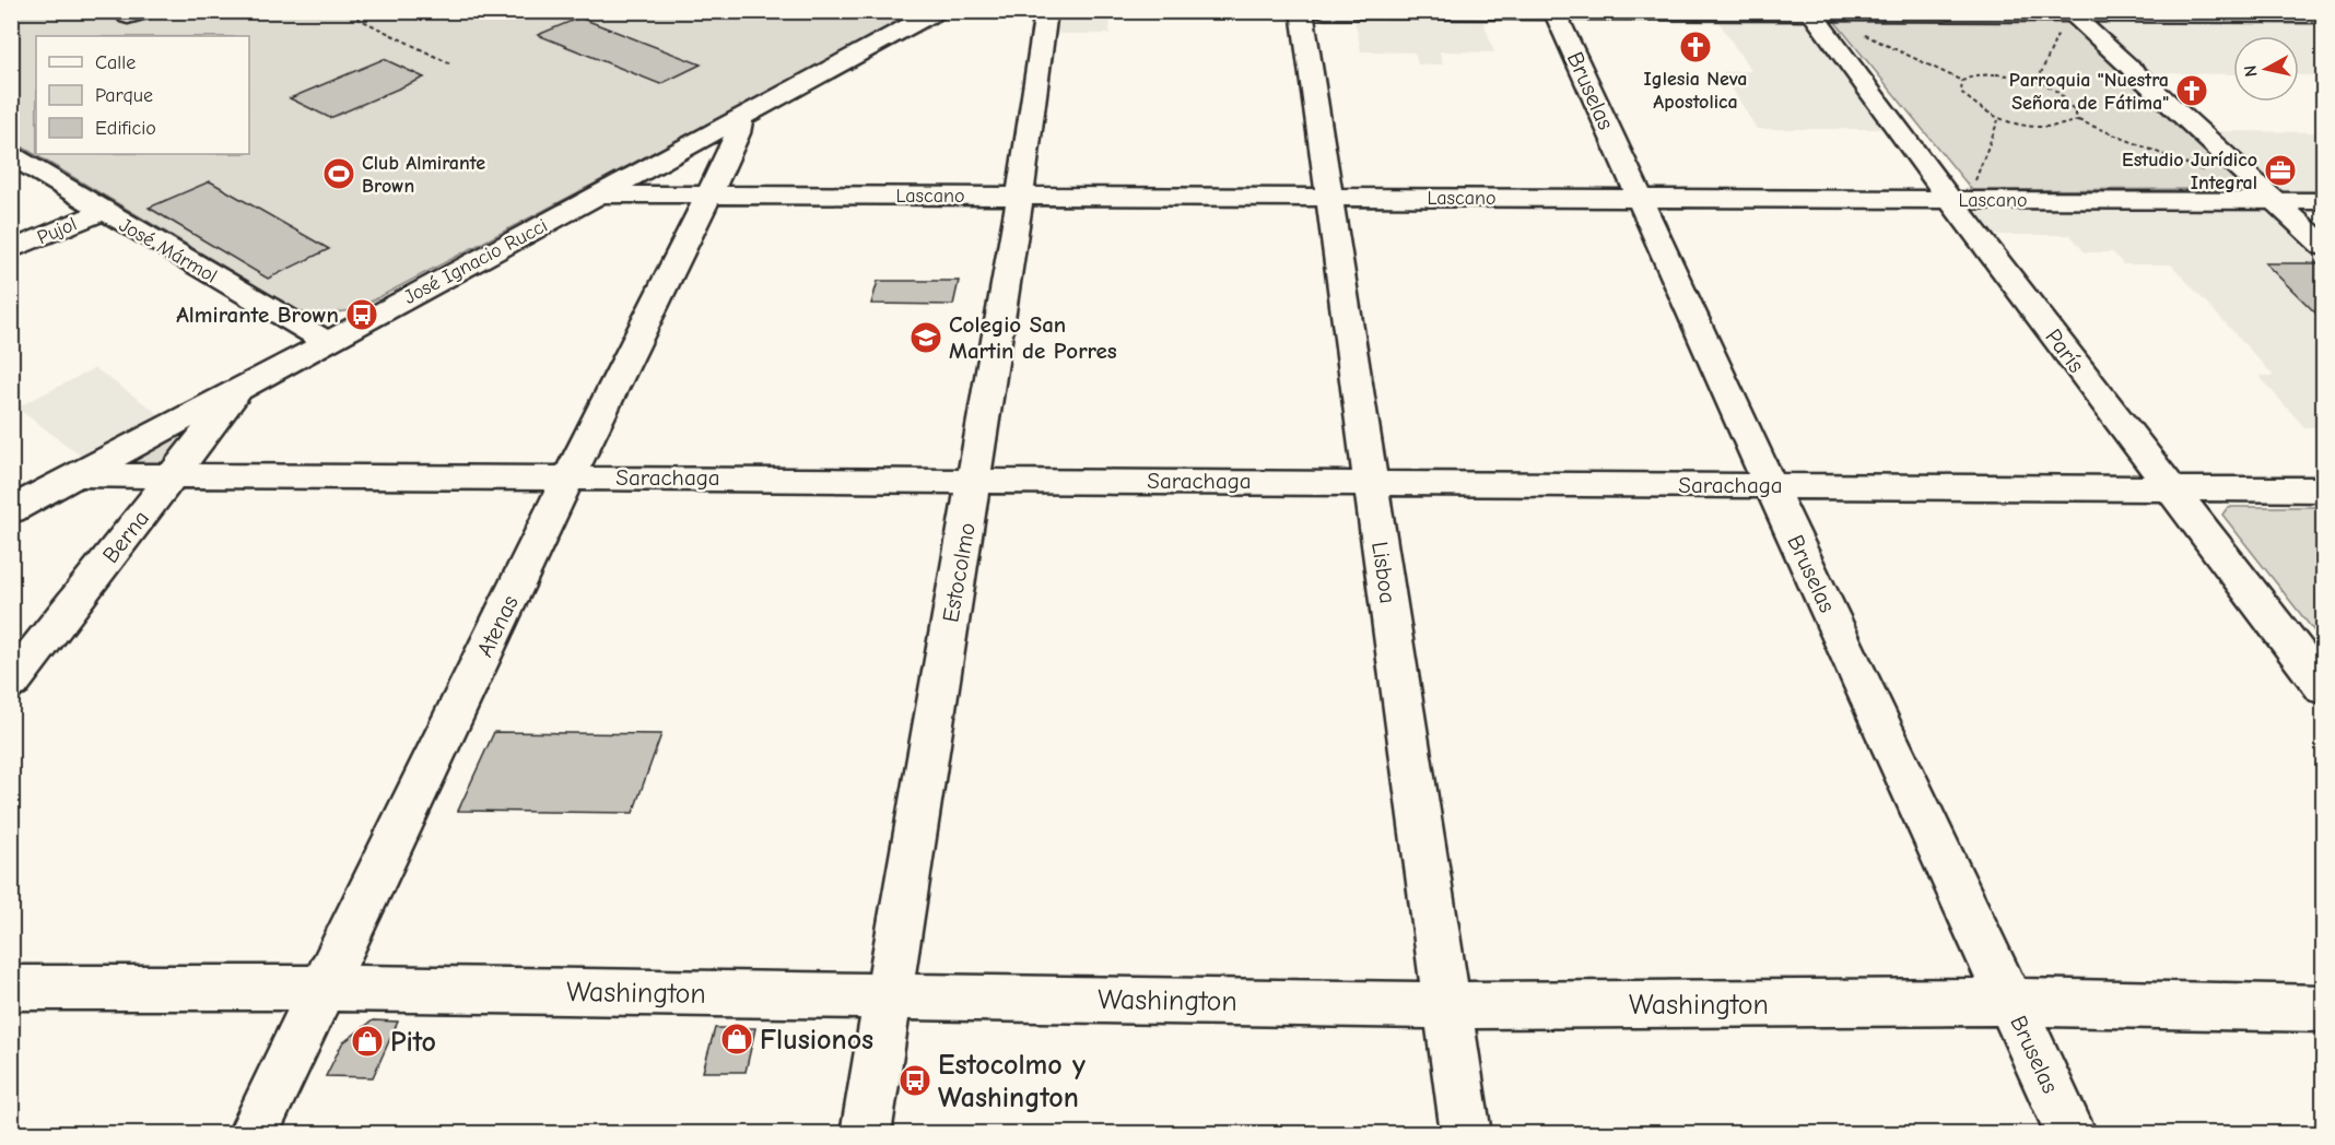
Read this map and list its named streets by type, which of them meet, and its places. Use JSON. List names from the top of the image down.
{
  "streets": {
    "street": [
      "Bruselas",
      "Lascano",
      "Pujol",
      "José Mármol",
      "José Ignacio Rucci",
      "París",
      "Sarachaga",
      "Berna",
      "Estocolmo",
      "Lisboa",
      "Atenas",
      "Washington"
    ]
  },
  "crossings": [
    ["Bruselas", "Lascano"],
    ["Bruselas", "Sarachaga"],
    ["Bruselas", "Washington"],
    ["Lascano", "José Ignacio Rucci"],
    ["Lascano", "París"],
    ["Lascano", "Estocolmo"],
    ["Lascano", "Lisboa"],
    ["Lascano", "Atenas"],
    ["Pujol", "José Mármol"],
    ["José Mármol", "José Ignacio Rucci"],
    ["José Ignacio Rucci", "Sarachaga"],
    ["José Ignacio Rucci", "Berna"],
    ["José Ignacio Rucci", "Atenas"],
    ["París", "Sarachaga"],
    ["Sarachaga", "Berna"],
    ["Sarachaga", "Estocolmo"],
    ["Sarachaga", "Lisboa"],
    ["Sarachaga", "Atenas"],
    ["Estocolmo", "Washington"],
    ["Lisboa", "Washington"],
    ["Atenas", "Washington"]
  ],
  "places": {
    "church": ["Iglesia Neva Apostolica", "Parroquia \"Nuestra Señora de Fátima\""],
    "office": ["Estudio Jurídico Integral"],
    "sports": ["Club Almirante Brown"],
    "bus stop": ["Almirante Brown", "Estocolmo y Washington"],
    "school or university": ["Colegio San Martin de Porres"],
    "shop": ["Flusionos", "Pito"]
  },
  "legend": ["Calle", "Parque", "Edificio"],
  "north": "left"
}
